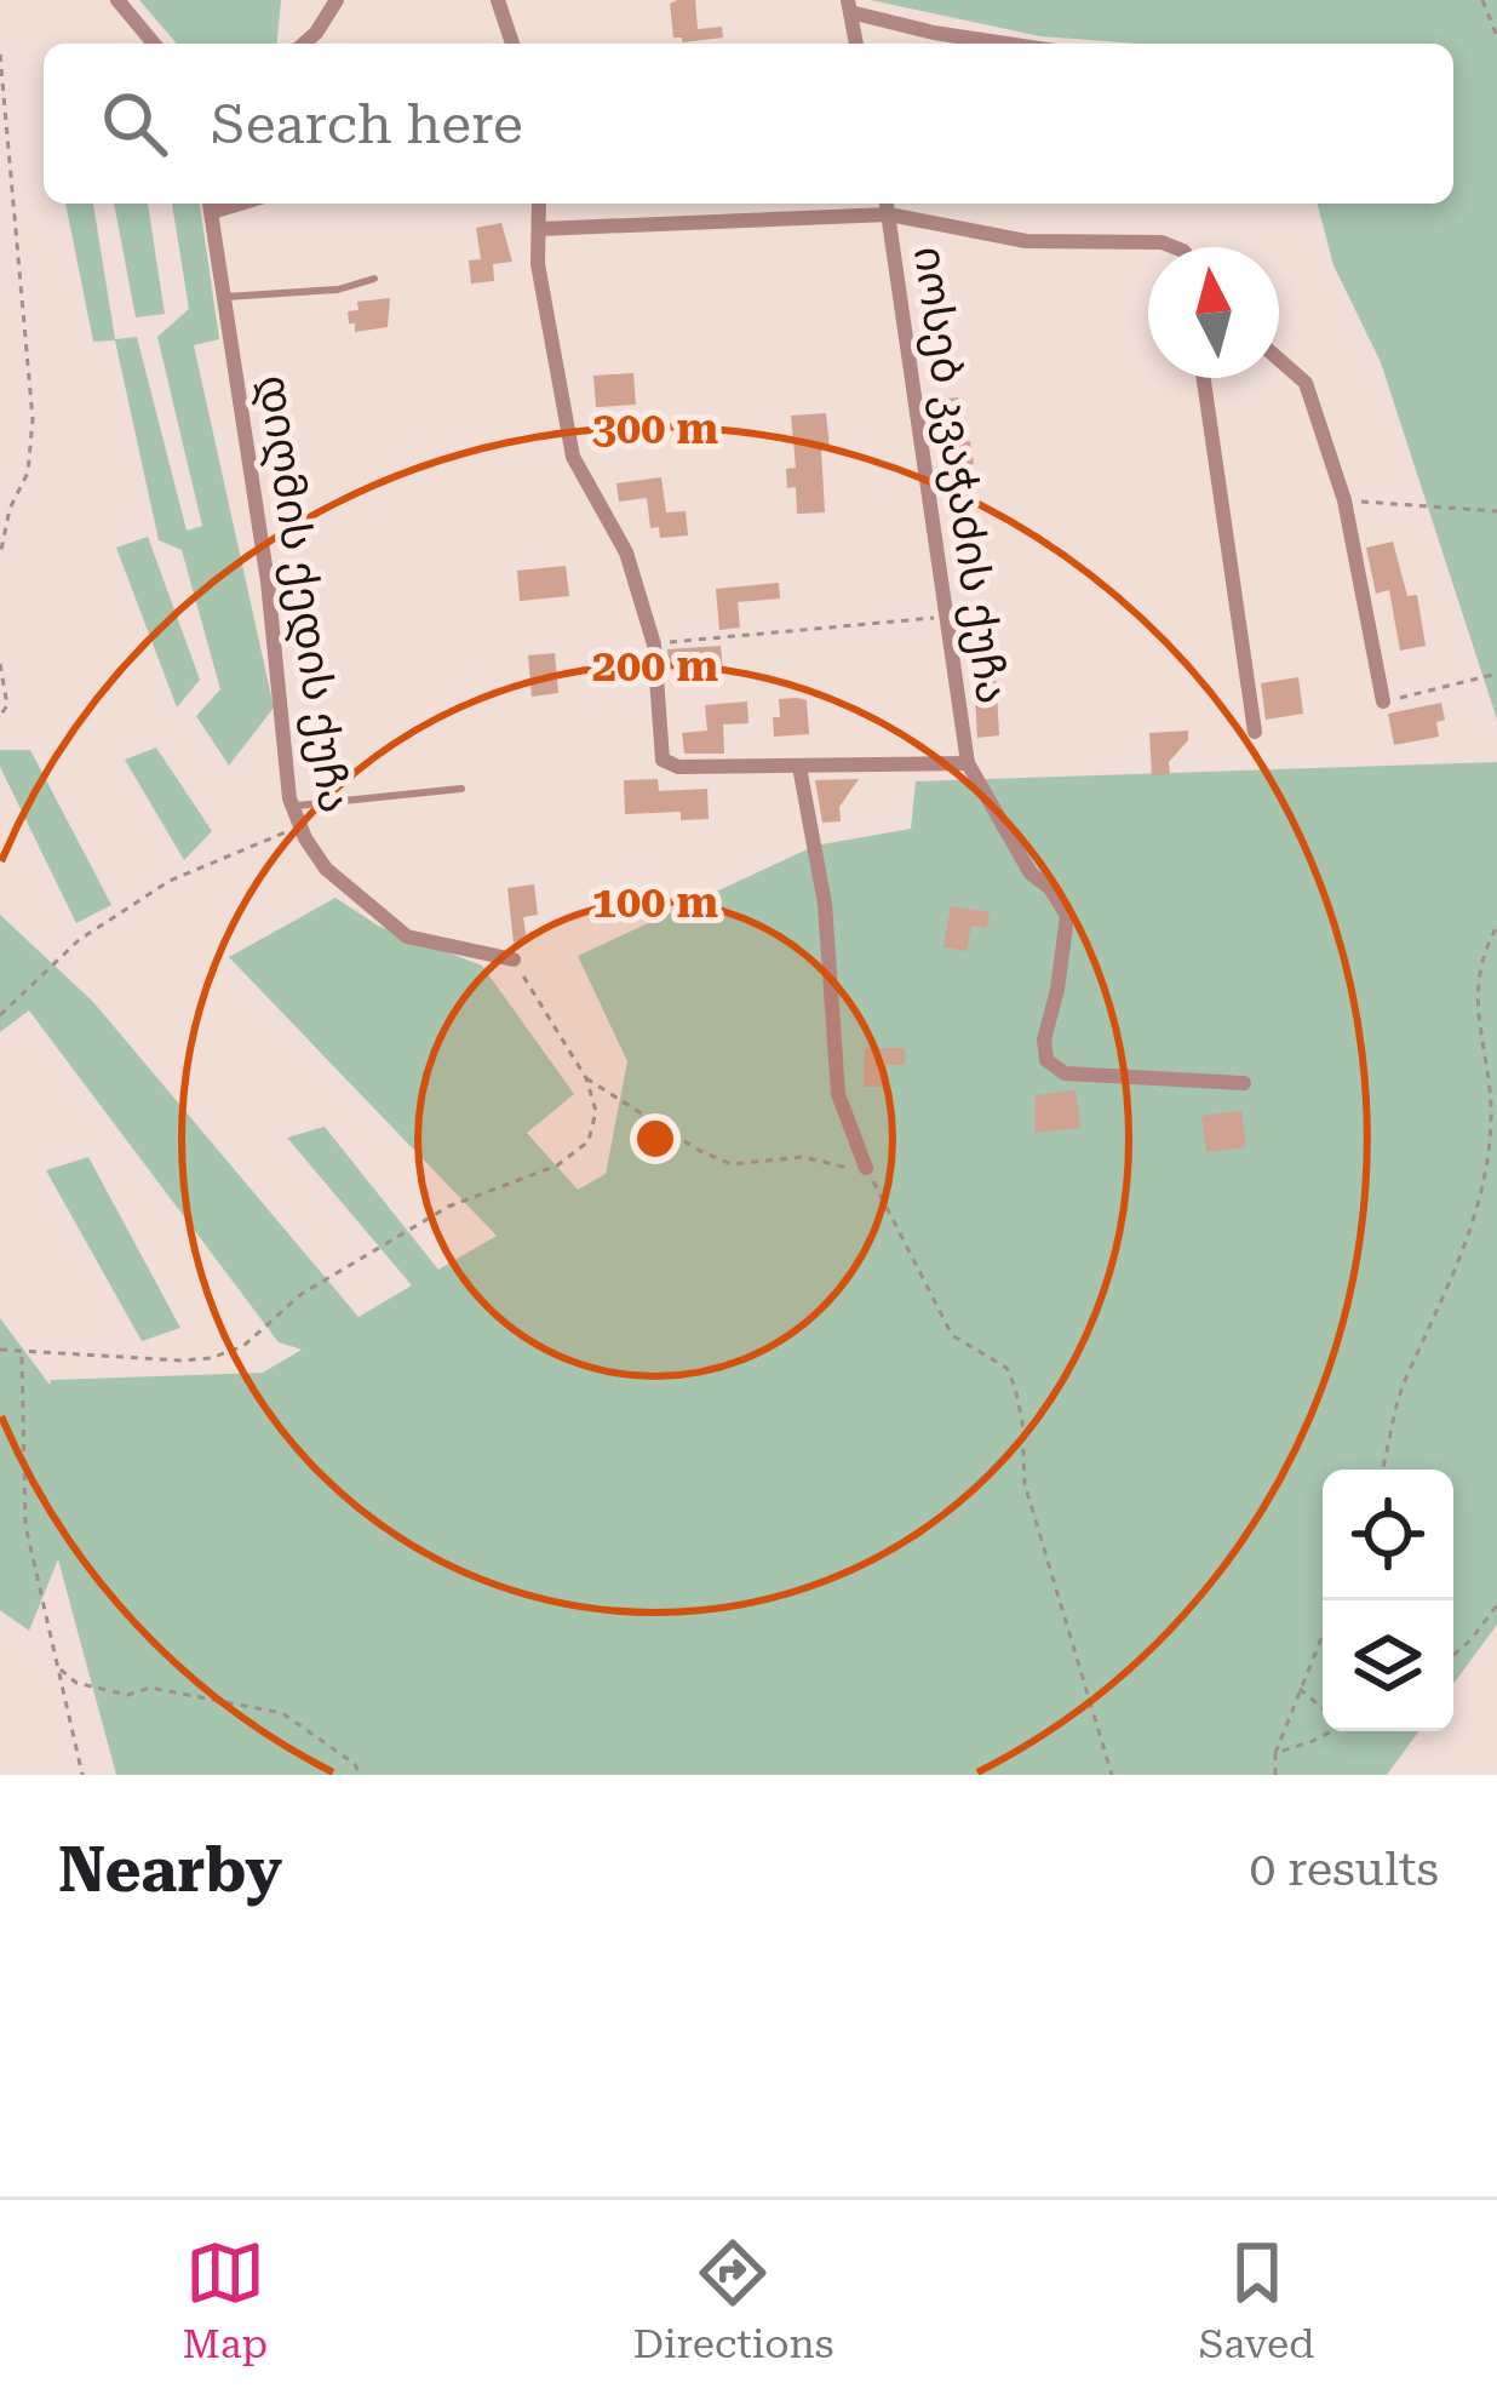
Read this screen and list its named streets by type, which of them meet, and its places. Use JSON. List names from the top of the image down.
{
  "streets": {
    "street": ["იოსებ კვაჭაძის ქუჩა", "დიღმის ქედის ქუჩა"]
  },
  "north": "top",
  "page": {
    "search": "Search here",
    "heading": ["Nearby", "0 results"],
    "nav": ["Map", "Directions", "Saved"]
  },
  "rings": ["300 m", "200 m", "100 m"]
}
